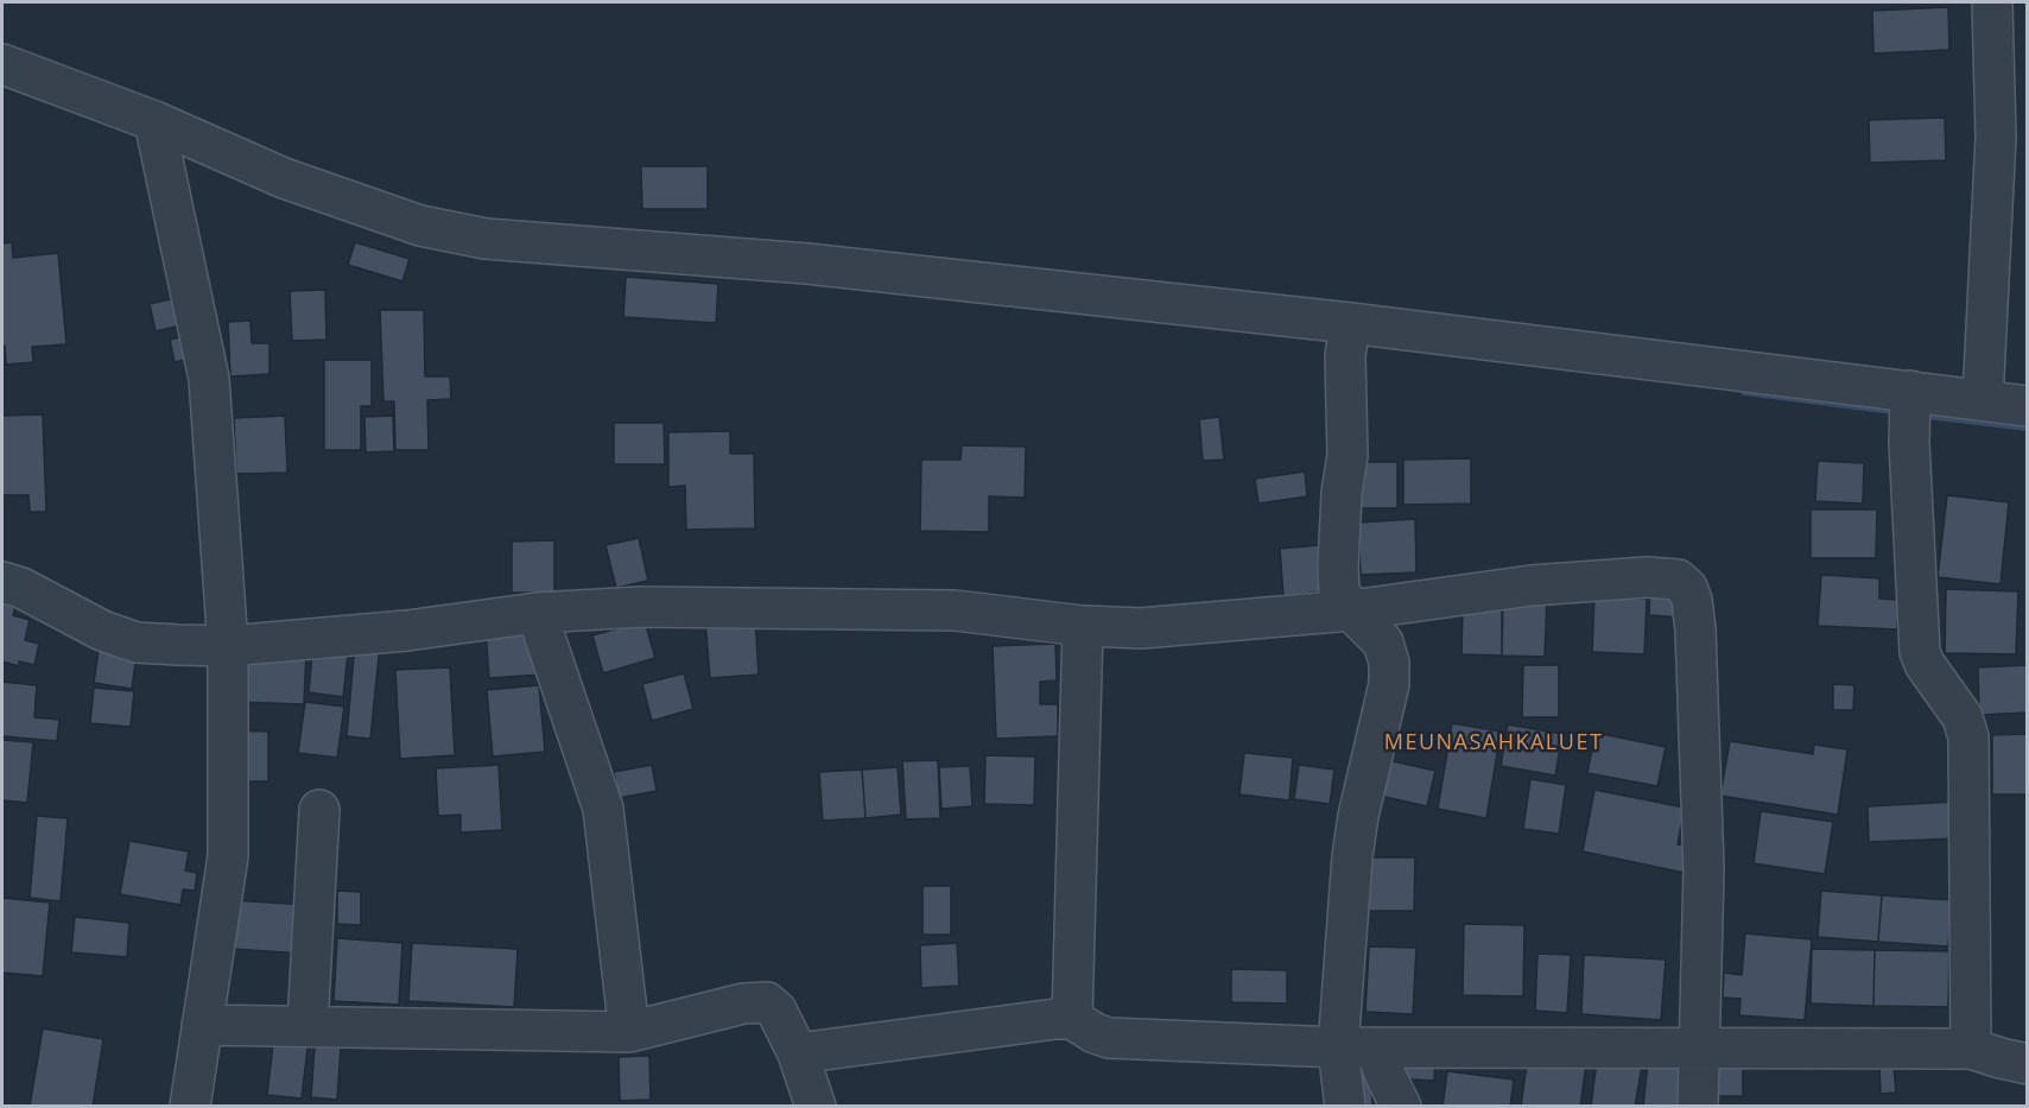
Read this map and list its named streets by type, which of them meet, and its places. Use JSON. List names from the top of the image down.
{
  "districts": ["MEUNASAHKALUET"]
}
